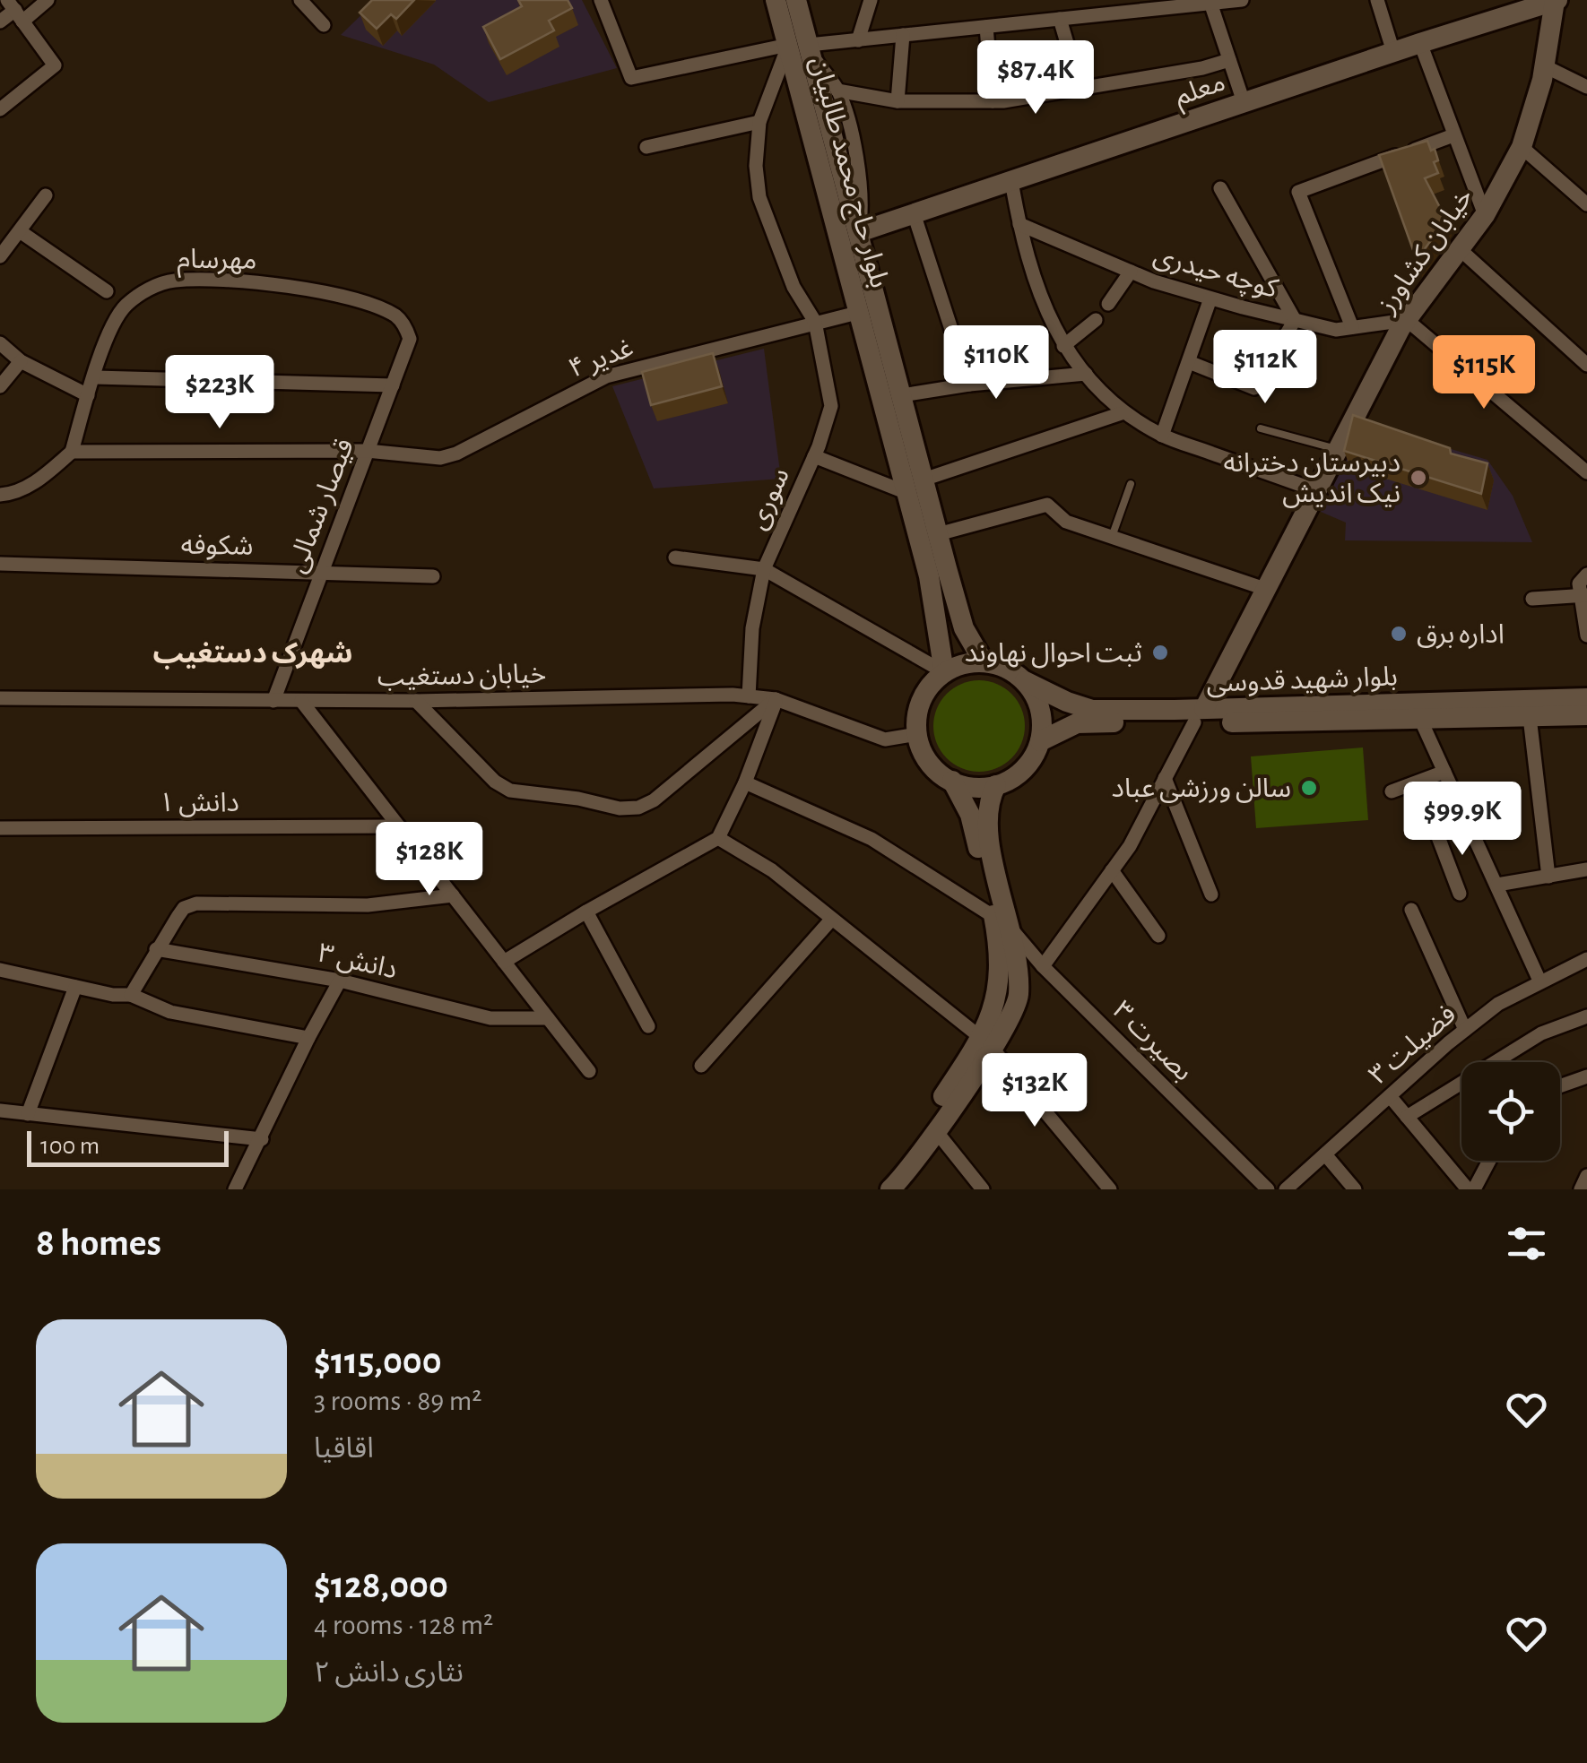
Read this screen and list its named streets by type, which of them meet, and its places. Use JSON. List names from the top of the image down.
{
  "streets": {
    "main road": [
      "معلم",
      "بلوار حاج محمد طالبیان",
      "خیابان کشاورز",
      "بلوار شهید قدوسی"
    ],
    "street": [
      "مهرسام",
      "کوچه حیدری",
      "غدیر ۴",
      "سوری",
      "قیصار شمالی",
      "شکوفه",
      "خیابان دستغیب",
      "دانش ۱",
      "دانش ۳",
      "بصیرت ۳",
      "فضیلت ۳"
    ]
  },
  "crossings": [
    ["معلم", "بلوار حاج محمد طالبیان"],
    ["معلم", "خیابان کشاورز"],
    ["بلوار حاج محمد طالبیان", "غدیر ۴"],
    ["بلوار حاج محمد طالبیان", "سوری"],
    ["بلوار حاج محمد طالبیان", "خیابان دستغیب"],
    ["بلوار حاج محمد طالبیان", "بلوار شهید قدوسی"],
    ["خیابان کشاورز", "کوچه حیدری"],
    ["خیابان کشاورز", "بلوار شهید قدوسی"],
    ["مهرسام", "غدیر ۴"],
    ["مهرسام", "قیصار شمالی"],
    ["غدیر ۴", "سوری"],
    ["غدیر ۴", "قیصار شمالی"],
    ["سوری", "خیابان دستغیب"],
    ["قیصار شمالی", "شکوفه"],
    ["قیصار شمالی", "خیابان دستغیب"],
    ["خیابان دستغیب", "بلوار شهید قدوسی"]
  ],
  "districts": ["شهرک دستغیب"],
  "places": [
    "دبیرستان دخترانه نیک اندیش",
    "اداره برق",
    "ثبت احوال نهاوند",
    "سالن ورزشی عباد"
  ],
  "scale_bar": "100 m",
  "page": {
    "price": [
      "$87.4K",
      "$110K",
      "$112K",
      "$115K",
      "$223K",
      "$99.9K",
      "$128K",
      "$132K"
    ],
    "scale": "100 m",
    "heading": "8 homes",
    "list": [
      {
        "name": "$115,000",
        "note": "3 rooms · 89 m² · اقاقیا"
      },
      {
        "name": "$128,000",
        "note": "4 rooms · 128 m² · نثاری دانش ۲"
      }
    ]
  }
}
